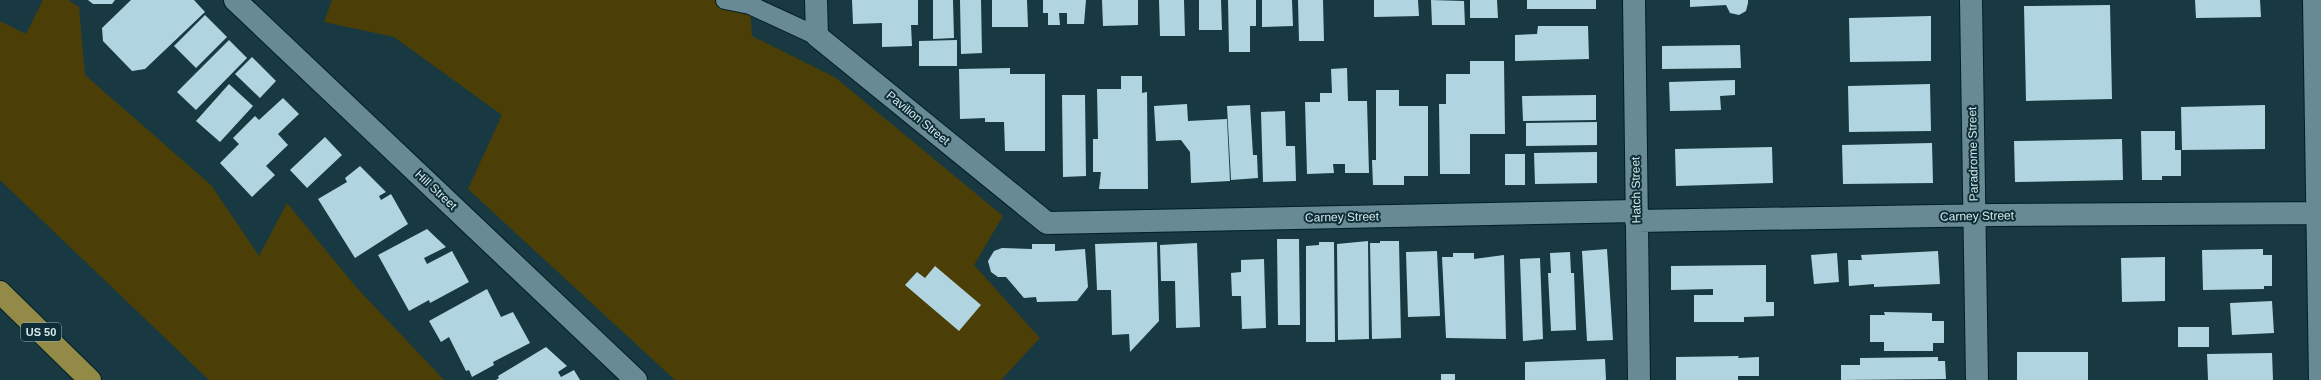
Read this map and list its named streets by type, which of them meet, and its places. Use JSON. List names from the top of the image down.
{
  "streets": {
    "highway": ["US 50"],
    "street": [
      "Pavilion Street",
      "Paradrome Street",
      "Hill Street",
      "Hatch Street",
      "Carney Street"
    ]
  },
  "crossings": [
    ["Pavilion Street", "Carney Street"],
    ["Paradrome Street", "Carney Street"],
    ["Hatch Street", "Carney Street"]
  ]
}
